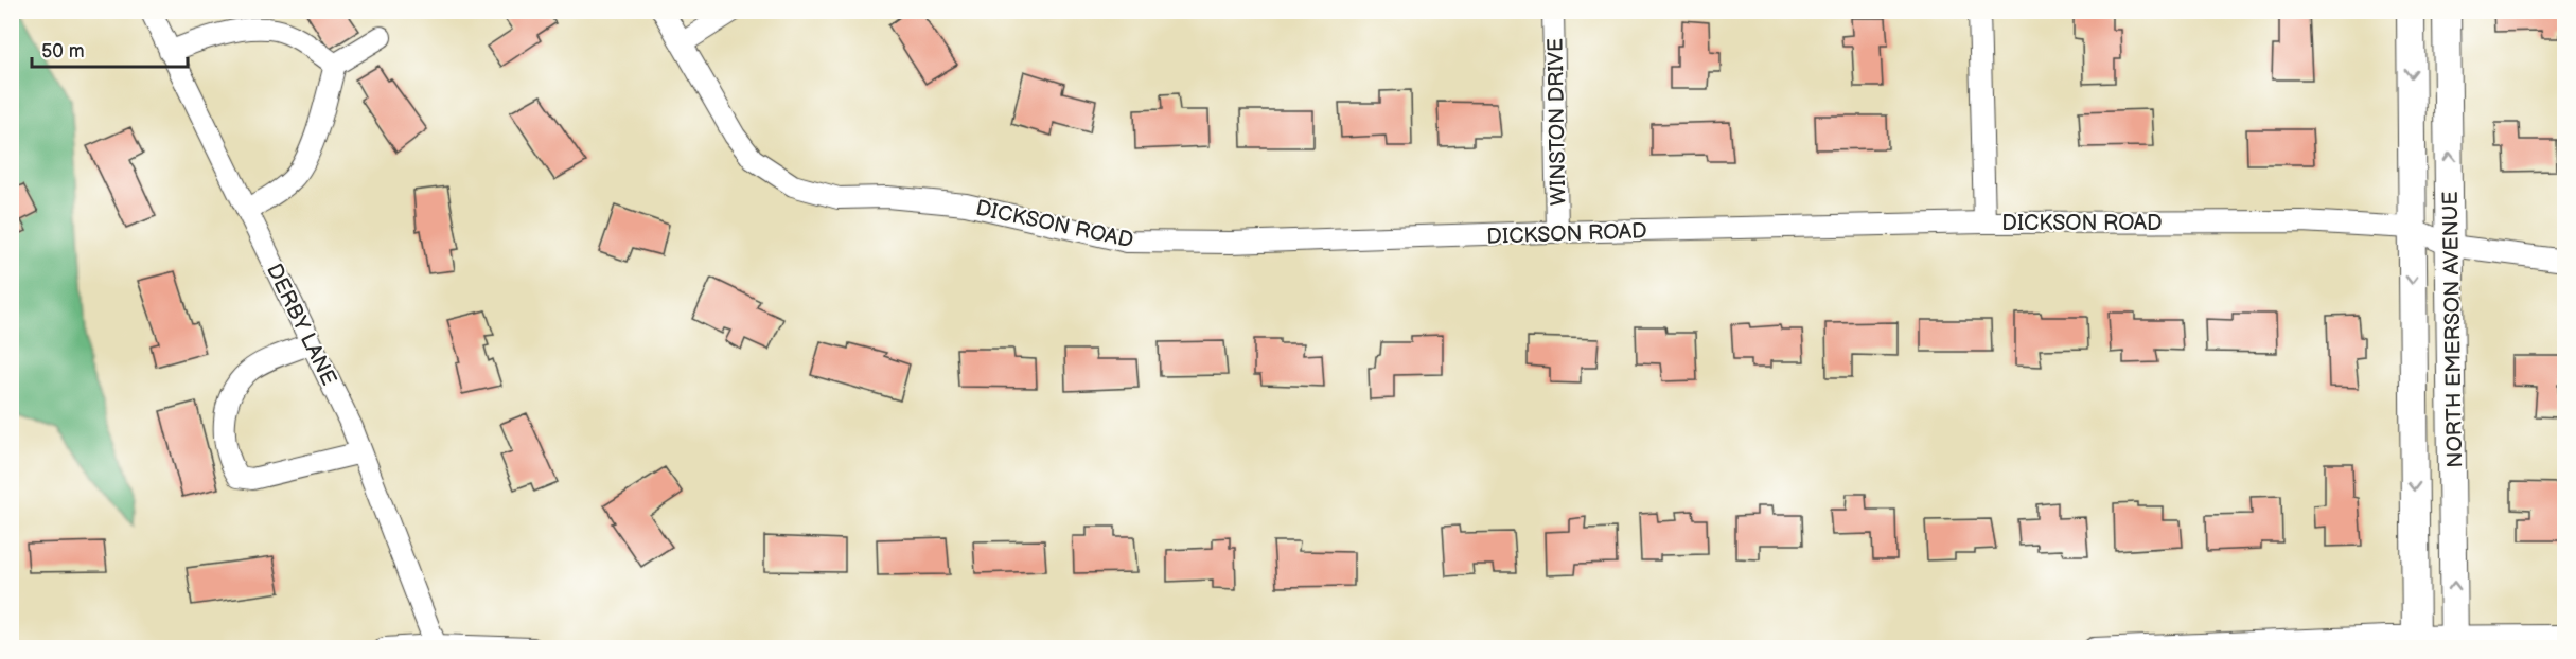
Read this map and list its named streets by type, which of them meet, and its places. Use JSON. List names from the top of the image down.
{
  "streets": {
    "main road": ["NORTH EMERSON AVENUE"],
    "street": ["WINSTON DRIVE", "DICKSON ROAD", "DERBY LANE"]
  },
  "crossings": [
    ["WINSTON DRIVE", "DICKSON ROAD"],
    ["DICKSON ROAD", "NORTH EMERSON AVENUE"]
  ],
  "scale_bar": "50 m"
}
